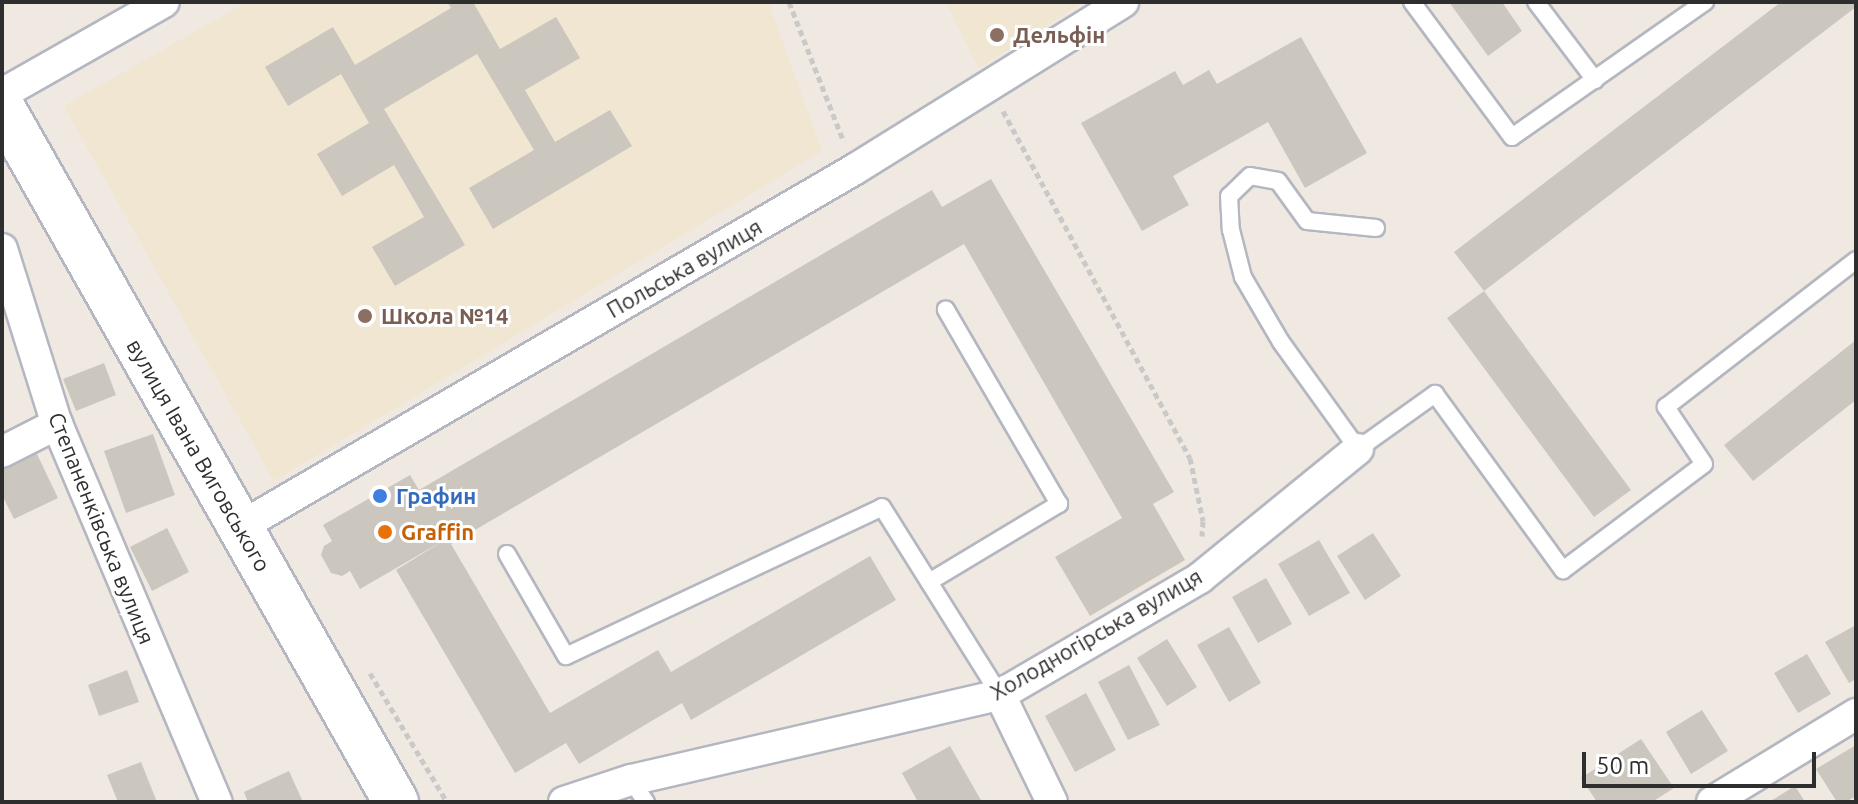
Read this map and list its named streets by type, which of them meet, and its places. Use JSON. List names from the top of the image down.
{
  "streets": {
    "main road": ["вулиця Івана Виговського"],
    "street": ["Польська вулиця", "Степаненківська вулиця", "Холодногірська вулиця"]
  },
  "crossings": [
    ["Польська вулиця", "вулиця Івана Виговського"]
  ],
  "places": [
    "Дельфін",
    "Школа №14",
    "Графин",
    "Graffin"
  ],
  "scale_bar": "50 m"
}
